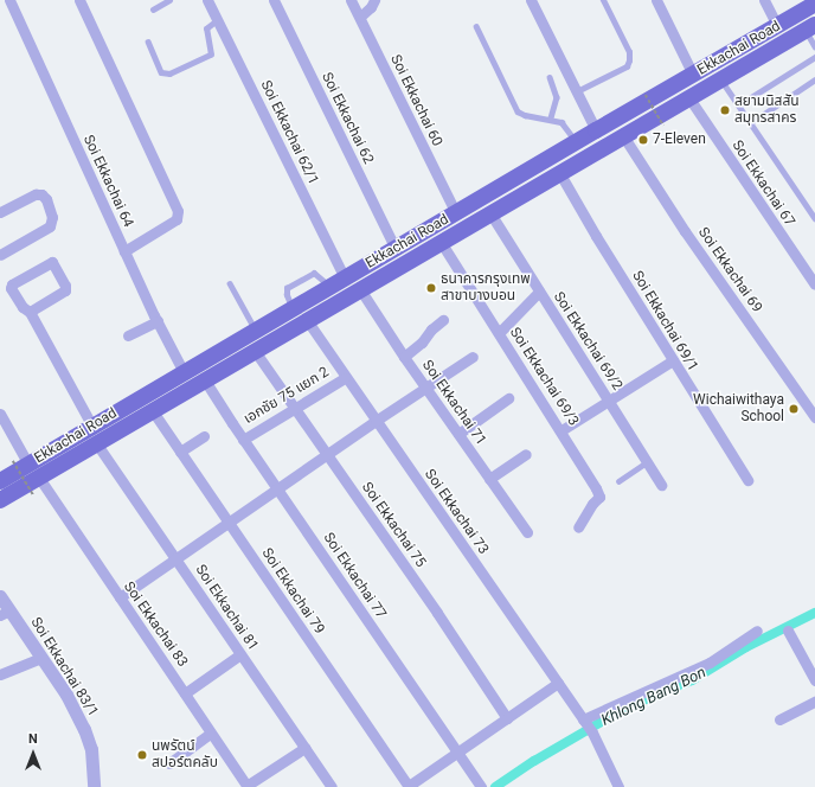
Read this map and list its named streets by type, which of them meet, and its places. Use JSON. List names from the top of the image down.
{
  "streets": {
    "main road": ["Ekkachai Road"],
    "street": [
      "Soi Ekkachai 60",
      "Soi Ekkachai 62",
      "Soi Ekkachai 62/1",
      "Soi Ekkachai 64",
      "Soi Ekkachai 67",
      "Soi Ekkachai 69",
      "Soi Ekkachai 69/1",
      "Soi Ekkachai 69/2",
      "Soi Ekkachai 69/3",
      "เอกชัย 75 แยก 2",
      "Soi Ekkachai 71",
      "Soi Ekkachai 73",
      "Soi Ekkachai 75",
      "Soi Ekkachai 77",
      "Soi Ekkachai 79",
      "Soi Ekkachai 81",
      "Soi Ekkachai 83",
      "Soi Ekkachai 83/1"
    ]
  },
  "crossings": [
    ["Ekkachai Road", "Soi Ekkachai 60"],
    ["Ekkachai Road", "Soi Ekkachai 62"],
    ["Ekkachai Road", "Soi Ekkachai 62/1"],
    ["Ekkachai Road", "Soi Ekkachai 64"],
    ["Ekkachai Road", "Soi Ekkachai 67"],
    ["Ekkachai Road", "Soi Ekkachai 69"],
    ["Ekkachai Road", "Soi Ekkachai 69/1"],
    ["Ekkachai Road", "Soi Ekkachai 69/2"],
    ["Ekkachai Road", "Soi Ekkachai 69/3"],
    ["Ekkachai Road", "Soi Ekkachai 71"],
    ["Ekkachai Road", "Soi Ekkachai 73"],
    ["Ekkachai Road", "Soi Ekkachai 75"],
    ["Ekkachai Road", "Soi Ekkachai 77"],
    ["Ekkachai Road", "Soi Ekkachai 79"],
    ["Ekkachai Road", "Soi Ekkachai 81"],
    ["Ekkachai Road", "Soi Ekkachai 83"],
    ["เอกชัย 75 แยก 2", "Soi Ekkachai 73"],
    ["เอกชัย 75 แยก 2", "Soi Ekkachai 75"],
    ["เอกชัย 75 แยก 2", "Soi Ekkachai 77"]
  ],
  "water": ["Khlong Bang Bon"],
  "places": [
    "สยามนิสสัน สมุทรสาคร",
    "7-Eleven",
    "ธนาคารกรุงเทพ สาขาบางบอน",
    "Wichaiwithaya School",
    "นพรัตน์ สปอร์ตคลับ"
  ],
  "north": "top"
}
